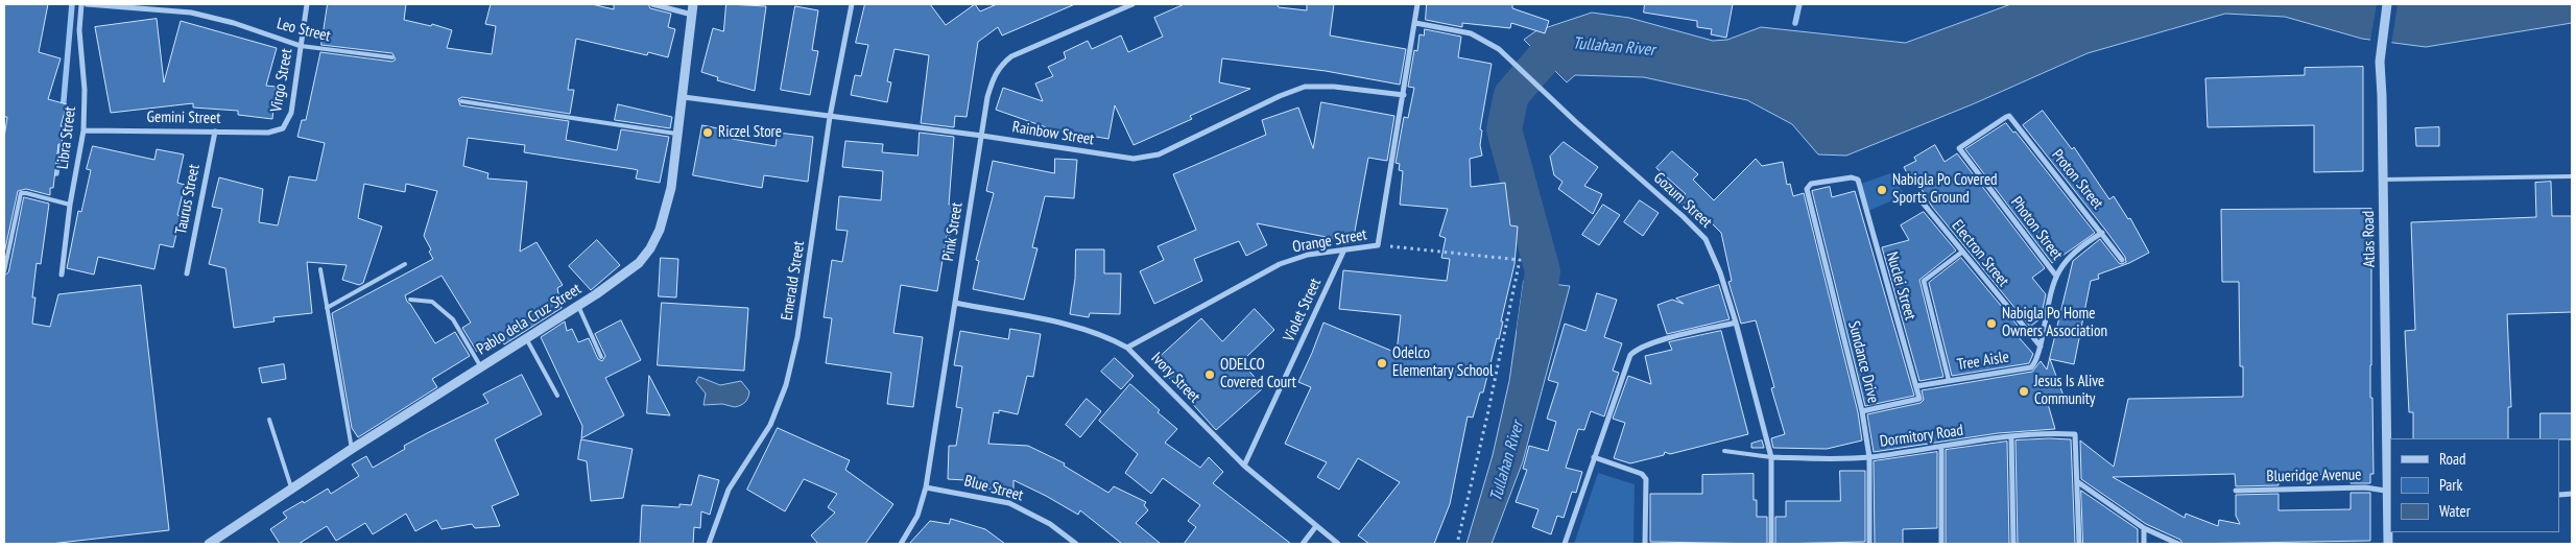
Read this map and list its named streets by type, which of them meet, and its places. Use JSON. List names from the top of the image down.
{
  "streets": {
    "street": [
      "Leo Street",
      "Virgo Street",
      "Gemini Street",
      "Rainbow Street",
      "Libra Street",
      "Proton Street",
      "Taurus Street",
      "Gozum Street",
      "Photon Street",
      "Pink Street",
      "Atlas Road",
      "Orange Street",
      "Electron Street",
      "Emerald Street",
      "Nuclei Street",
      "Violet Street",
      "Pablo dela Cruz Street",
      "Tree Aisle",
      "Sundance Drive",
      "Ivory Street",
      "Dormitory Road",
      "Blueridge Avenue",
      "Blue Street"
    ]
  },
  "crossings": [
    ["Leo Street", "Virgo Street"],
    ["Virgo Street", "Gemini Street"],
    ["Gemini Street", "Libra Street"],
    ["Gemini Street", "Taurus Street"],
    ["Rainbow Street", "Pink Street"],
    ["Rainbow Street", "Orange Street"],
    ["Rainbow Street", "Emerald Street"],
    ["Rainbow Street", "Pablo dela Cruz Street"],
    ["Proton Street", "Photon Street"],
    ["Gozum Street", "Orange Street"],
    ["Gozum Street", "Dormitory Road"],
    ["Pink Street", "Ivory Street"],
    ["Pink Street", "Blue Street"],
    ["Atlas Road", "Blueridge Avenue"],
    ["Orange Street", "Violet Street"],
    ["Orange Street", "Ivory Street"],
    ["Electron Street", "Tree Aisle"],
    ["Nuclei Street", "Tree Aisle"],
    ["Nuclei Street", "Sundance Drive"],
    ["Violet Street", "Ivory Street"],
    ["Sundance Drive", "Dormitory Road"]
  ],
  "water": ["Tullahan River"],
  "places": [
    "Riczel Store",
    "Nabigla Po Covered Sports Ground",
    "Nabigla Po Home Owners Association",
    "Odelco Elementary School",
    "ODELCO Covered Court",
    "Jesus Is Alive Community"
  ],
  "legend": ["Road", "Park", "Water"]
}
